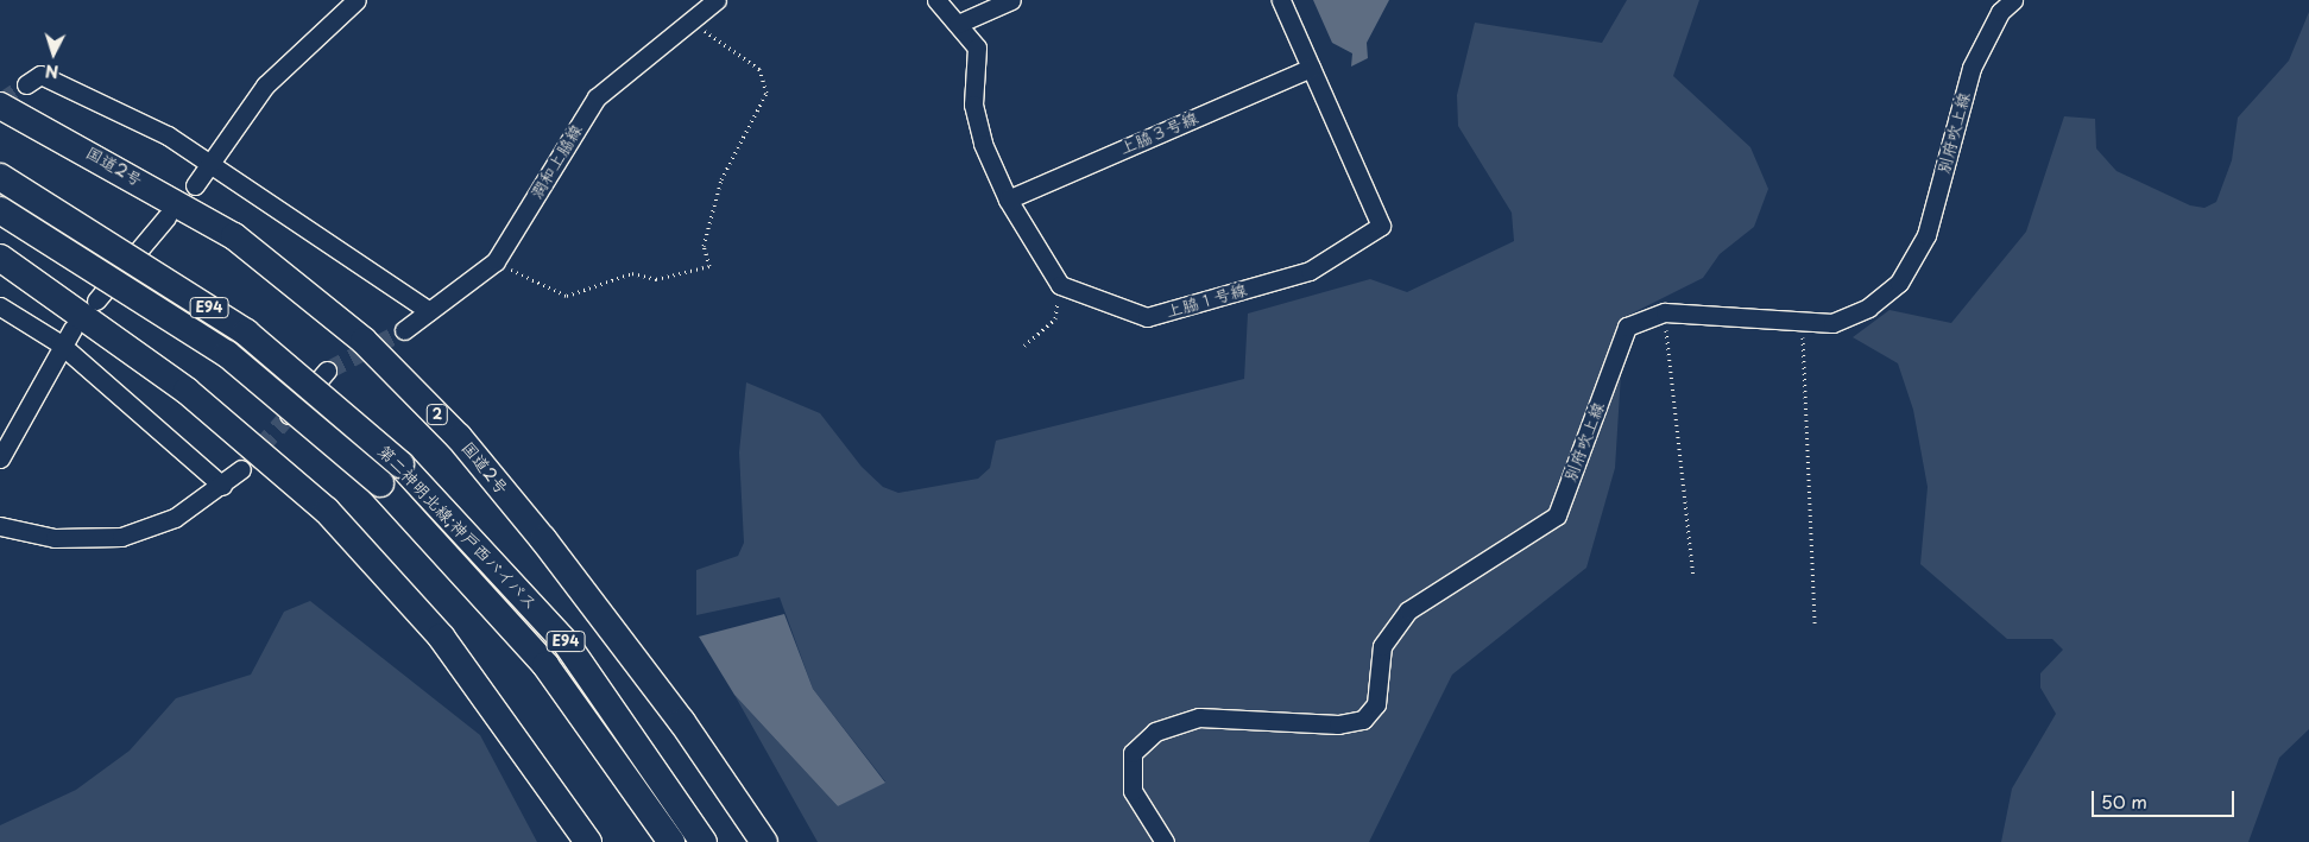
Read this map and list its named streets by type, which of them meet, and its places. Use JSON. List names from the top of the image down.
{
  "streets": {
    "highway": [
      "国道2号",
      "E94",
      "2",
      "第二神明北線;神戸西バイパス"
    ],
    "street": [
      "上脇３号線",
      "別府吹上線",
      "潤和上脇線",
      "上脇１号線"
    ]
  },
  "crossings": [
    ["上脇３号線", "上脇１号線"]
  ],
  "scale_bar": "50 m",
  "north": "bottom"
}
